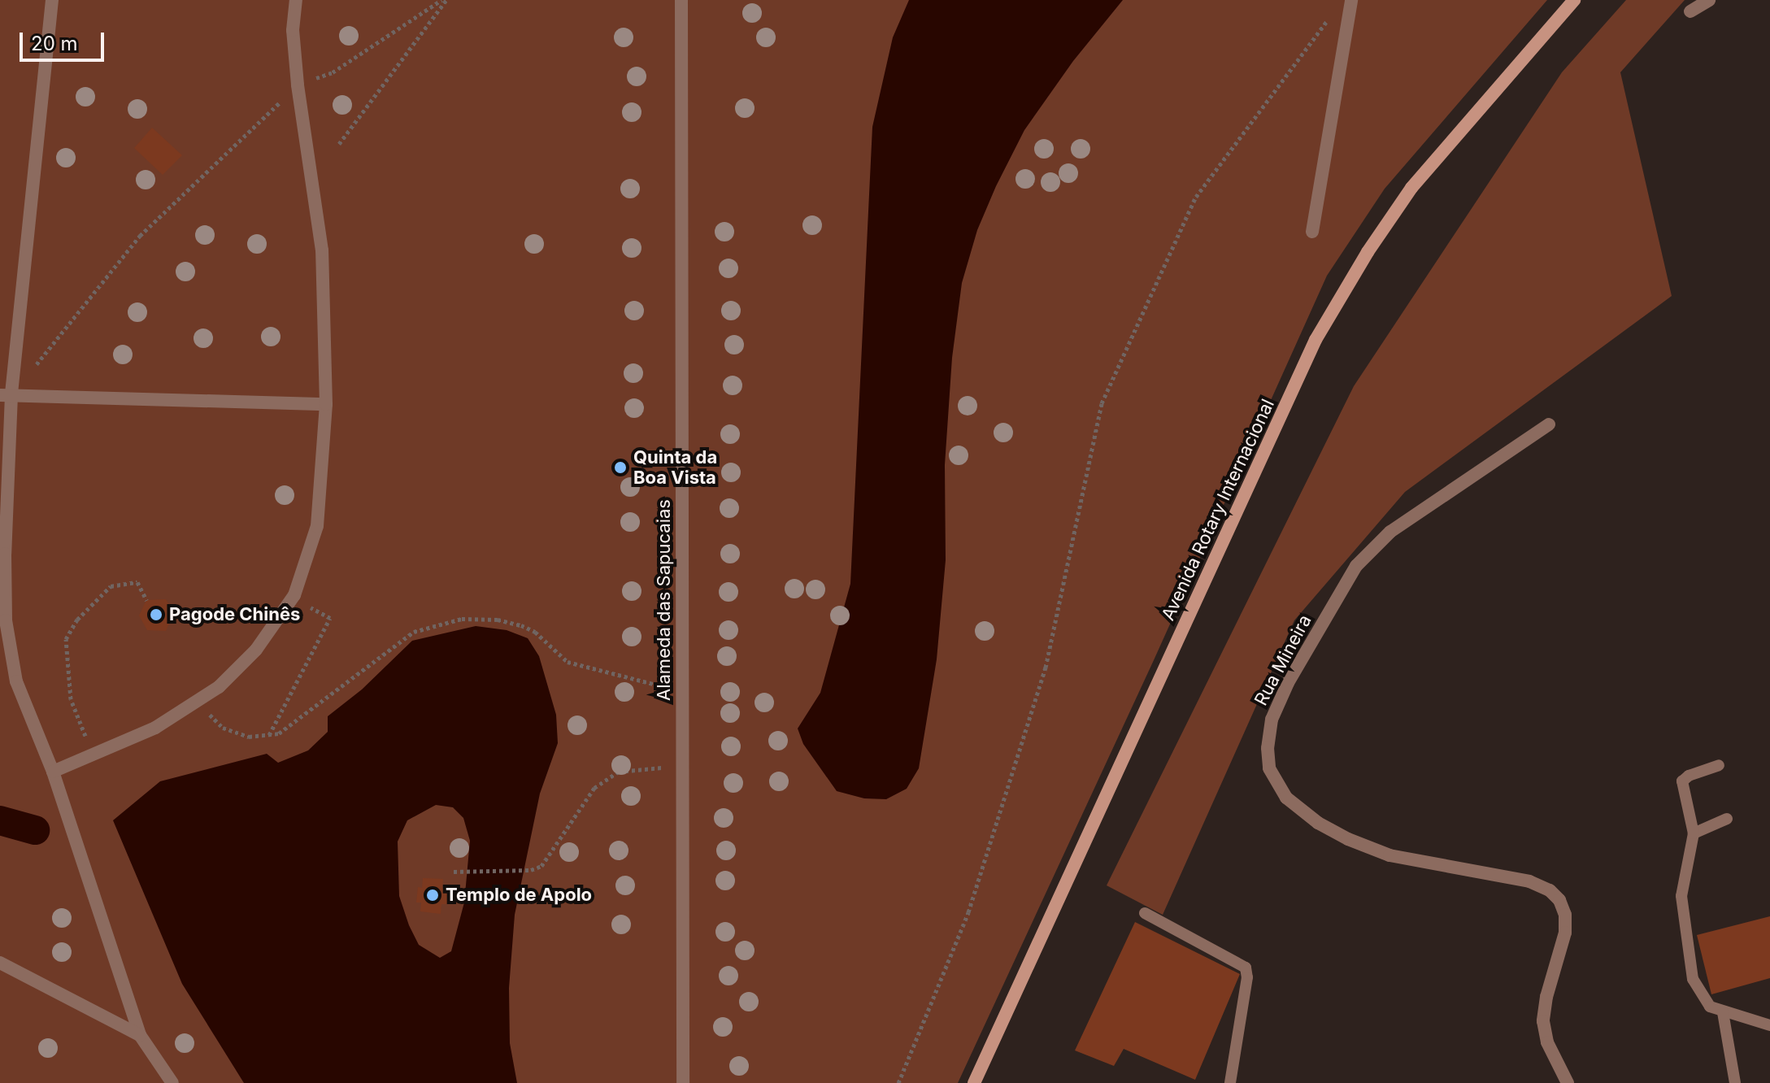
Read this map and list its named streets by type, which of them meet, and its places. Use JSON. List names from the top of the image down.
{
  "streets": {
    "main road": ["Avenida Rotary Internacional"],
    "street": ["Alameda das Sapucaias", "Rua Mineira"]
  },
  "places": ["Quinta da Boa Vista", "Pagode Chinês", "Templo de Apolo"],
  "scale_bar": "20 m"
}
